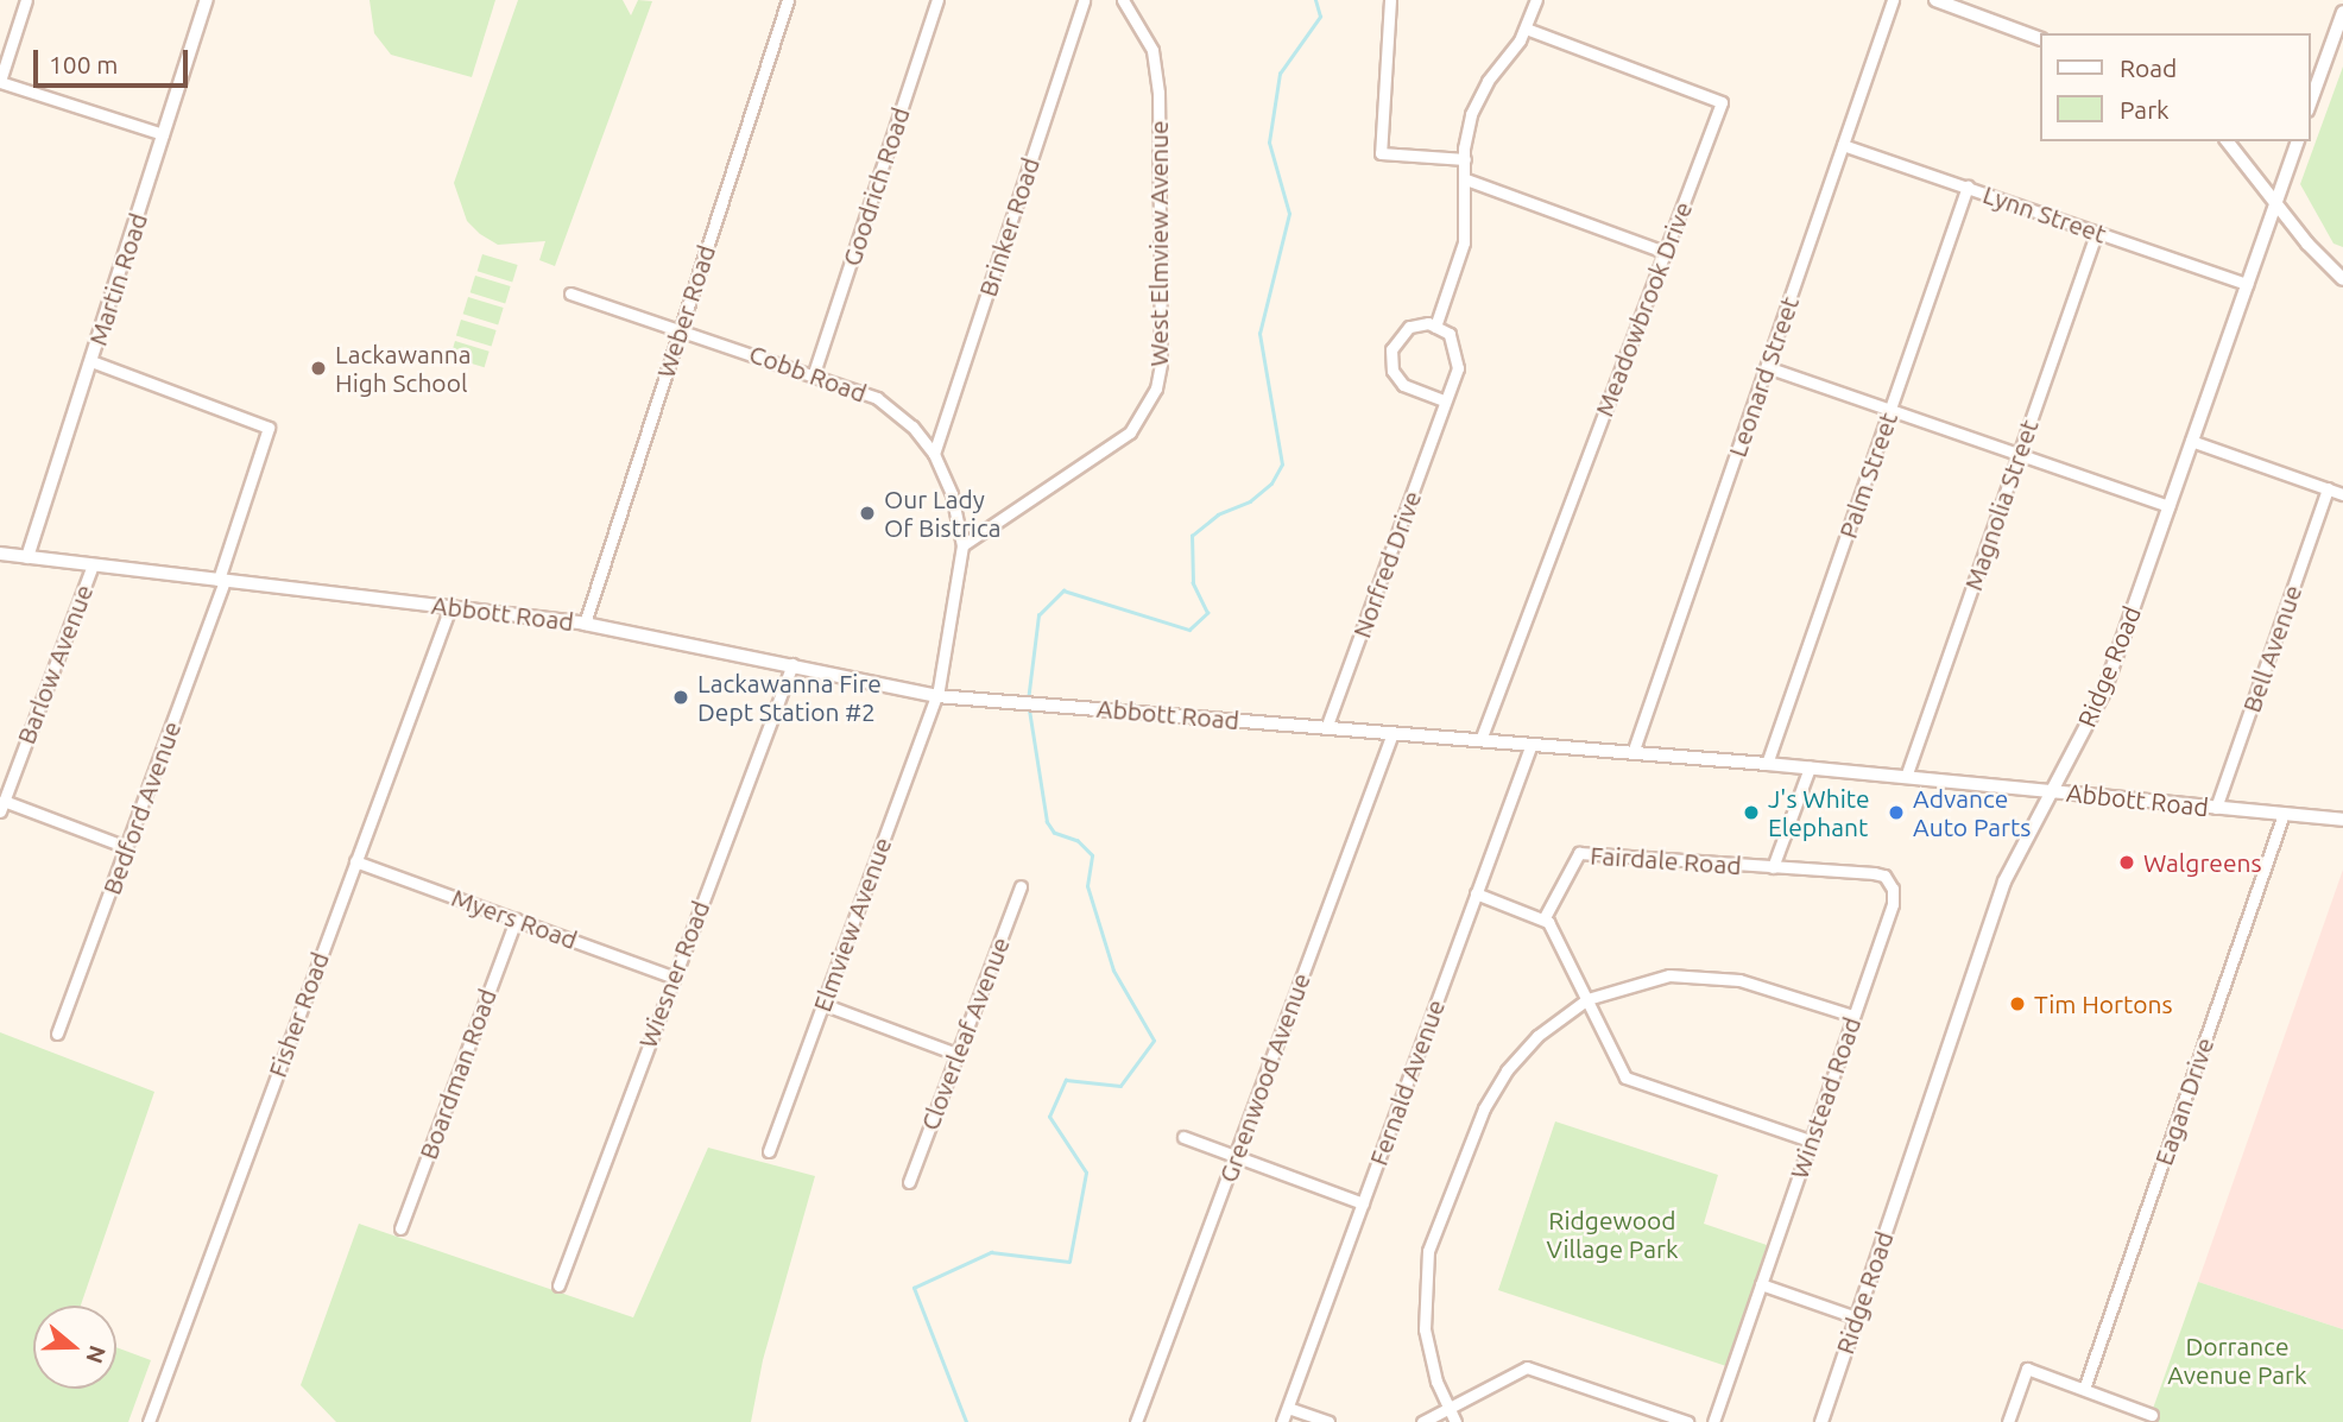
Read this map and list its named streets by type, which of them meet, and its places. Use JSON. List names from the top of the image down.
{
  "streets": {
    "street": [
      "Goodrich Road",
      "Lynn Street",
      "Brinker Road",
      "West Elmview Avenue",
      "Martin Road",
      "Meadowbrook Drive",
      "Weber Road",
      "Cobb Road",
      "Leonard Street",
      "Palm Street",
      "Magnolia Street",
      "Norfred Drive",
      "Abbott Road",
      "Bell Avenue",
      "Barlow Avenue",
      "Ridge Road",
      "Bedford Avenue",
      "Fairdale Road",
      "Myers Road",
      "Elmview Avenue",
      "Wiesner Road",
      "Fisher Road",
      "Cloverleaf Avenue",
      "Boardman Road",
      "Greenwood Avenue",
      "Fernald Avenue",
      "Winstead Road",
      "Eagan Drive"
    ]
  },
  "crossings": [
    ["Goodrich Road", "Cobb Road"],
    ["Lynn Street", "Leonard Street"],
    ["Lynn Street", "Palm Street"],
    ["Lynn Street", "Magnolia Street"],
    ["Lynn Street", "Ridge Road"],
    ["Brinker Road", "Cobb Road"],
    ["West Elmview Avenue", "Cobb Road"],
    ["Martin Road", "Abbott Road"],
    ["Martin Road", "Bedford Avenue"],
    ["Meadowbrook Drive", "Abbott Road"],
    ["Weber Road", "Cobb Road"],
    ["Weber Road", "Abbott Road"],
    ["Leonard Street", "Abbott Road"],
    ["Palm Street", "Abbott Road"],
    ["Magnolia Street", "Abbott Road"],
    ["Norfred Drive", "Abbott Road"],
    ["Abbott Road", "Bell Avenue"],
    ["Abbott Road", "Barlow Avenue"],
    ["Abbott Road", "Ridge Road"],
    ["Abbott Road", "Bedford Avenue"],
    ["Abbott Road", "Elmview Avenue"],
    ["Abbott Road", "Wiesner Road"],
    ["Abbott Road", "Fisher Road"],
    ["Abbott Road", "Greenwood Avenue"],
    ["Abbott Road", "Fernald Avenue"],
    ["Abbott Road", "Eagan Drive"],
    ["Fairdale Road", "Winstead Road"],
    ["Myers Road", "Wiesner Road"],
    ["Myers Road", "Fisher Road"],
    ["Myers Road", "Boardman Road"]
  ],
  "parks": ["Ridgewood Village Park", "Dorrance Avenue Park"],
  "places": [
    "Lackawanna High School",
    "Our Lady Of Bistrica",
    "Lackawanna Fire Dept Station #2",
    "J's White Elephant",
    "Advance Auto Parts",
    "Walgreens",
    "Tim Hortons"
  ],
  "legend": ["Road", "Park"],
  "scale_bar": "100 m",
  "north": "right"
}
